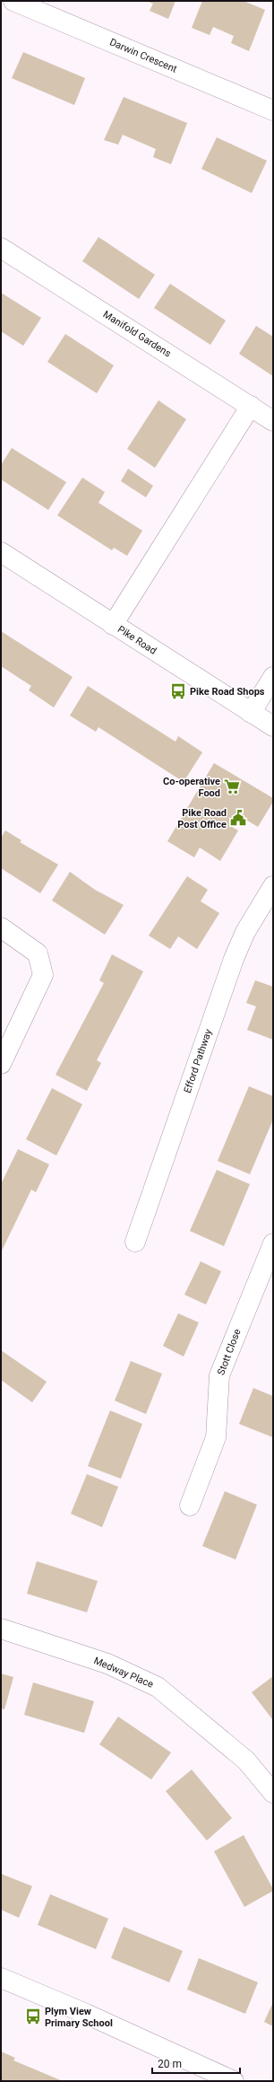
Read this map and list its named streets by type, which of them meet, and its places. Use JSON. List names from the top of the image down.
{
  "streets": {
    "street": [
      "Darwin Crescent",
      "Manifold Gardens",
      "Pike Road",
      "Efford Pathway",
      "Stott Close",
      "Medway Place"
    ]
  },
  "places": {
    "bus stop": ["Pike Road Shops", "Plym View Primary School"],
    "supermarket": ["Co-operative Food"],
    "public building": ["Pike Road Post Office"]
  },
  "scale_bar": "20 m"
}
